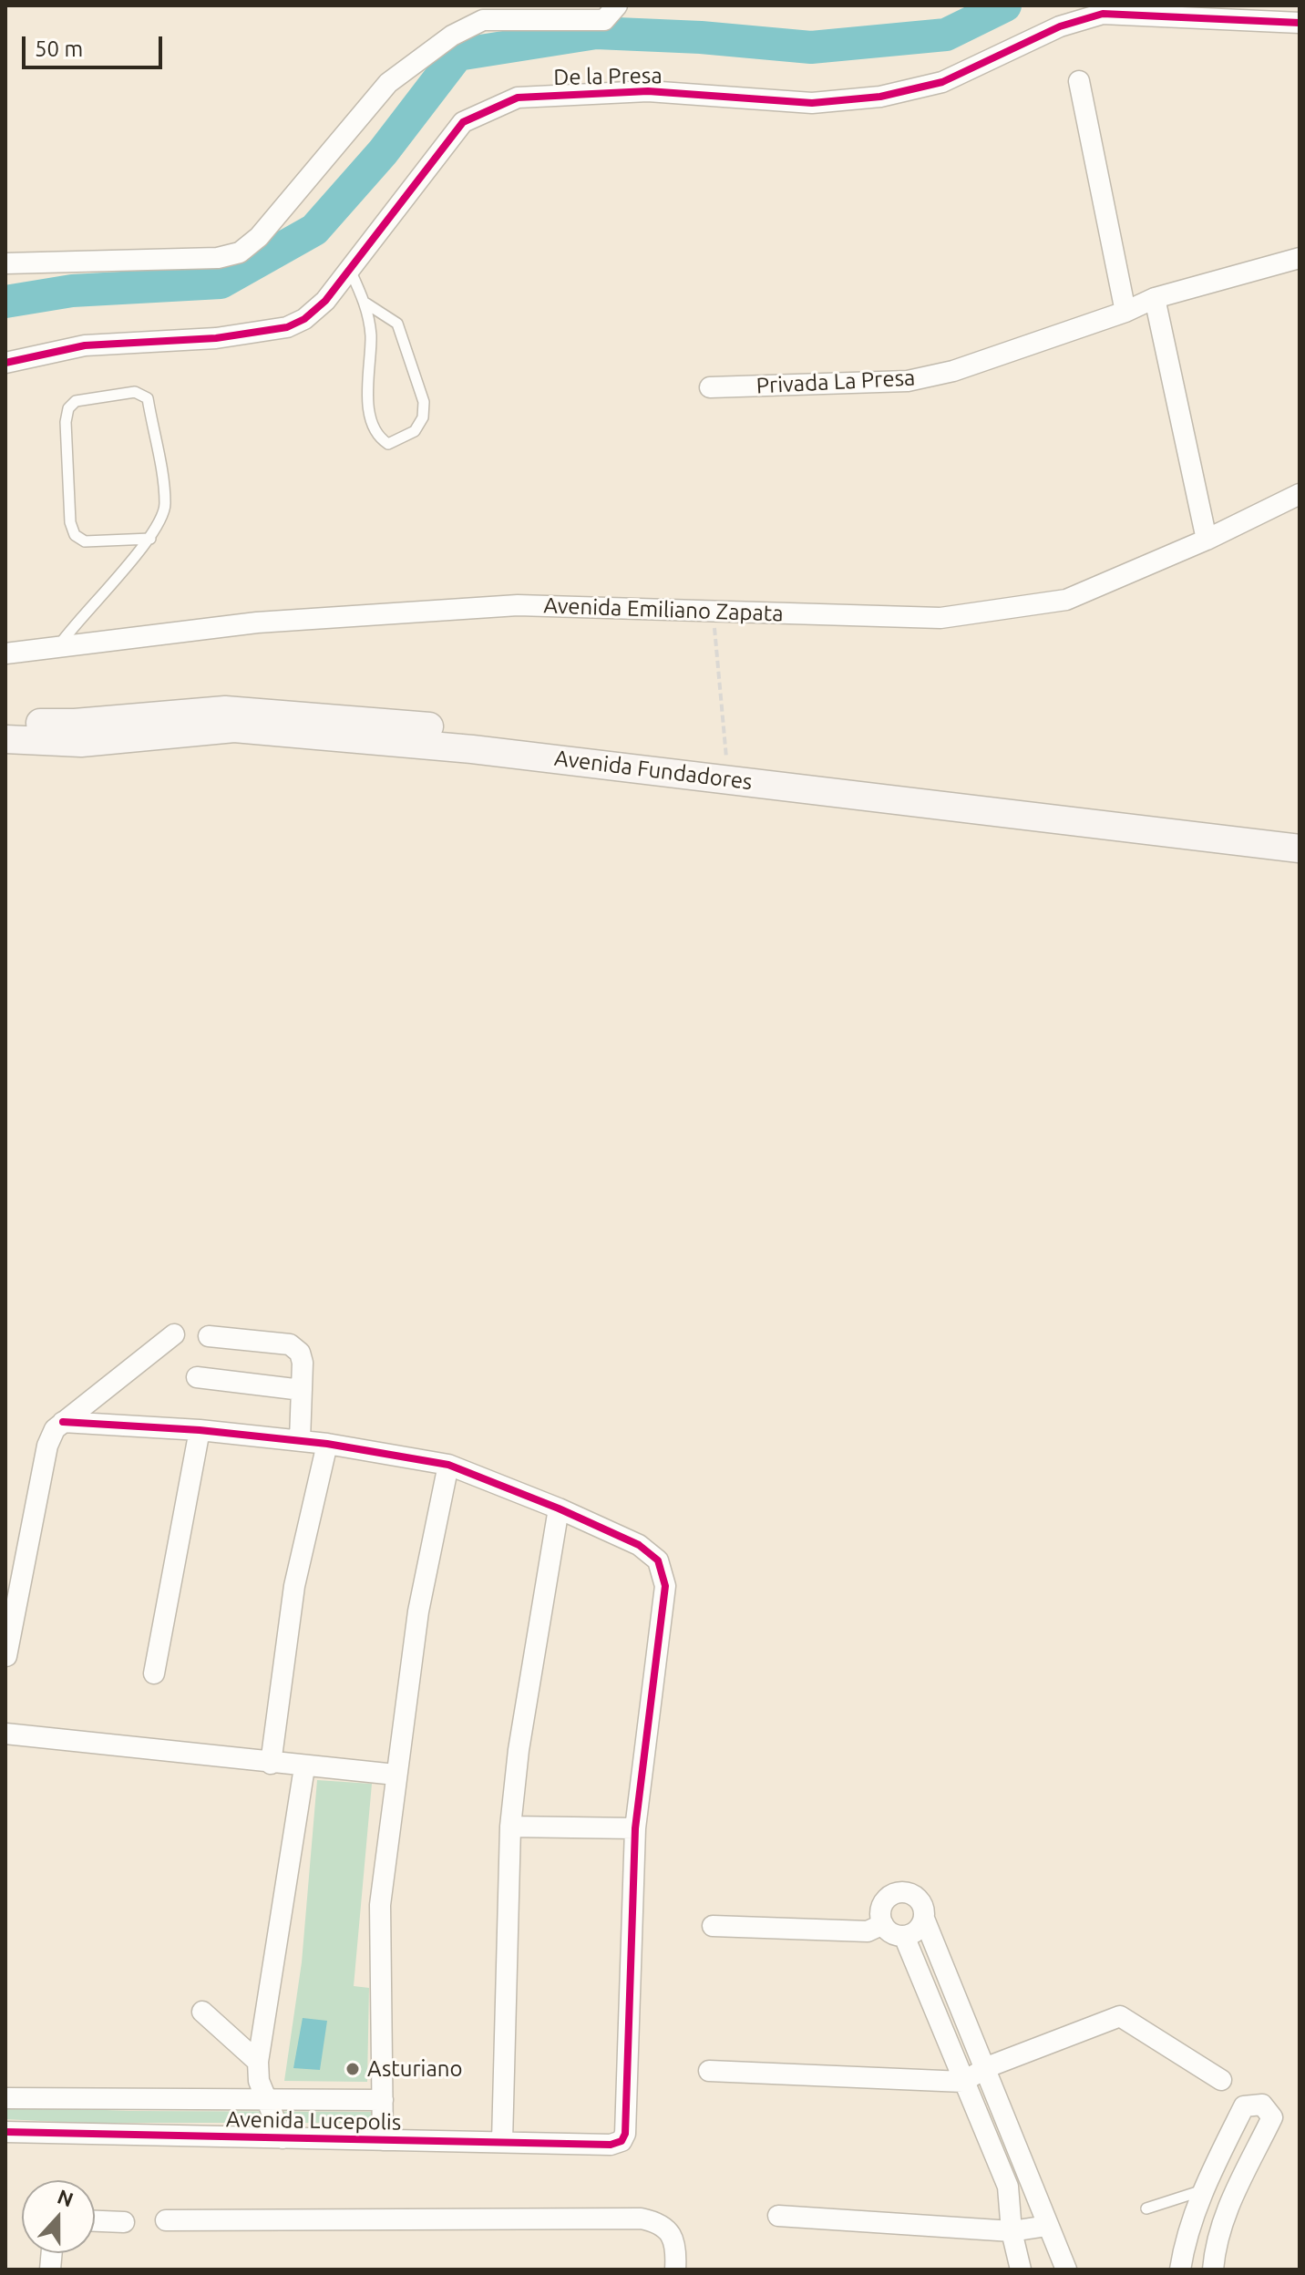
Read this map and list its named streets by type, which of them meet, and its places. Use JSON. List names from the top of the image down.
{
  "streets": {
    "main road": ["Avenida Fundadores"],
    "street": [
      "De la Presa",
      "Privada La Presa",
      "Avenida Emiliano Zapata",
      "Avenida Lucepolis"
    ]
  },
  "places": ["Asturiano"],
  "scale_bar": "50 m",
  "north": "top"
}
